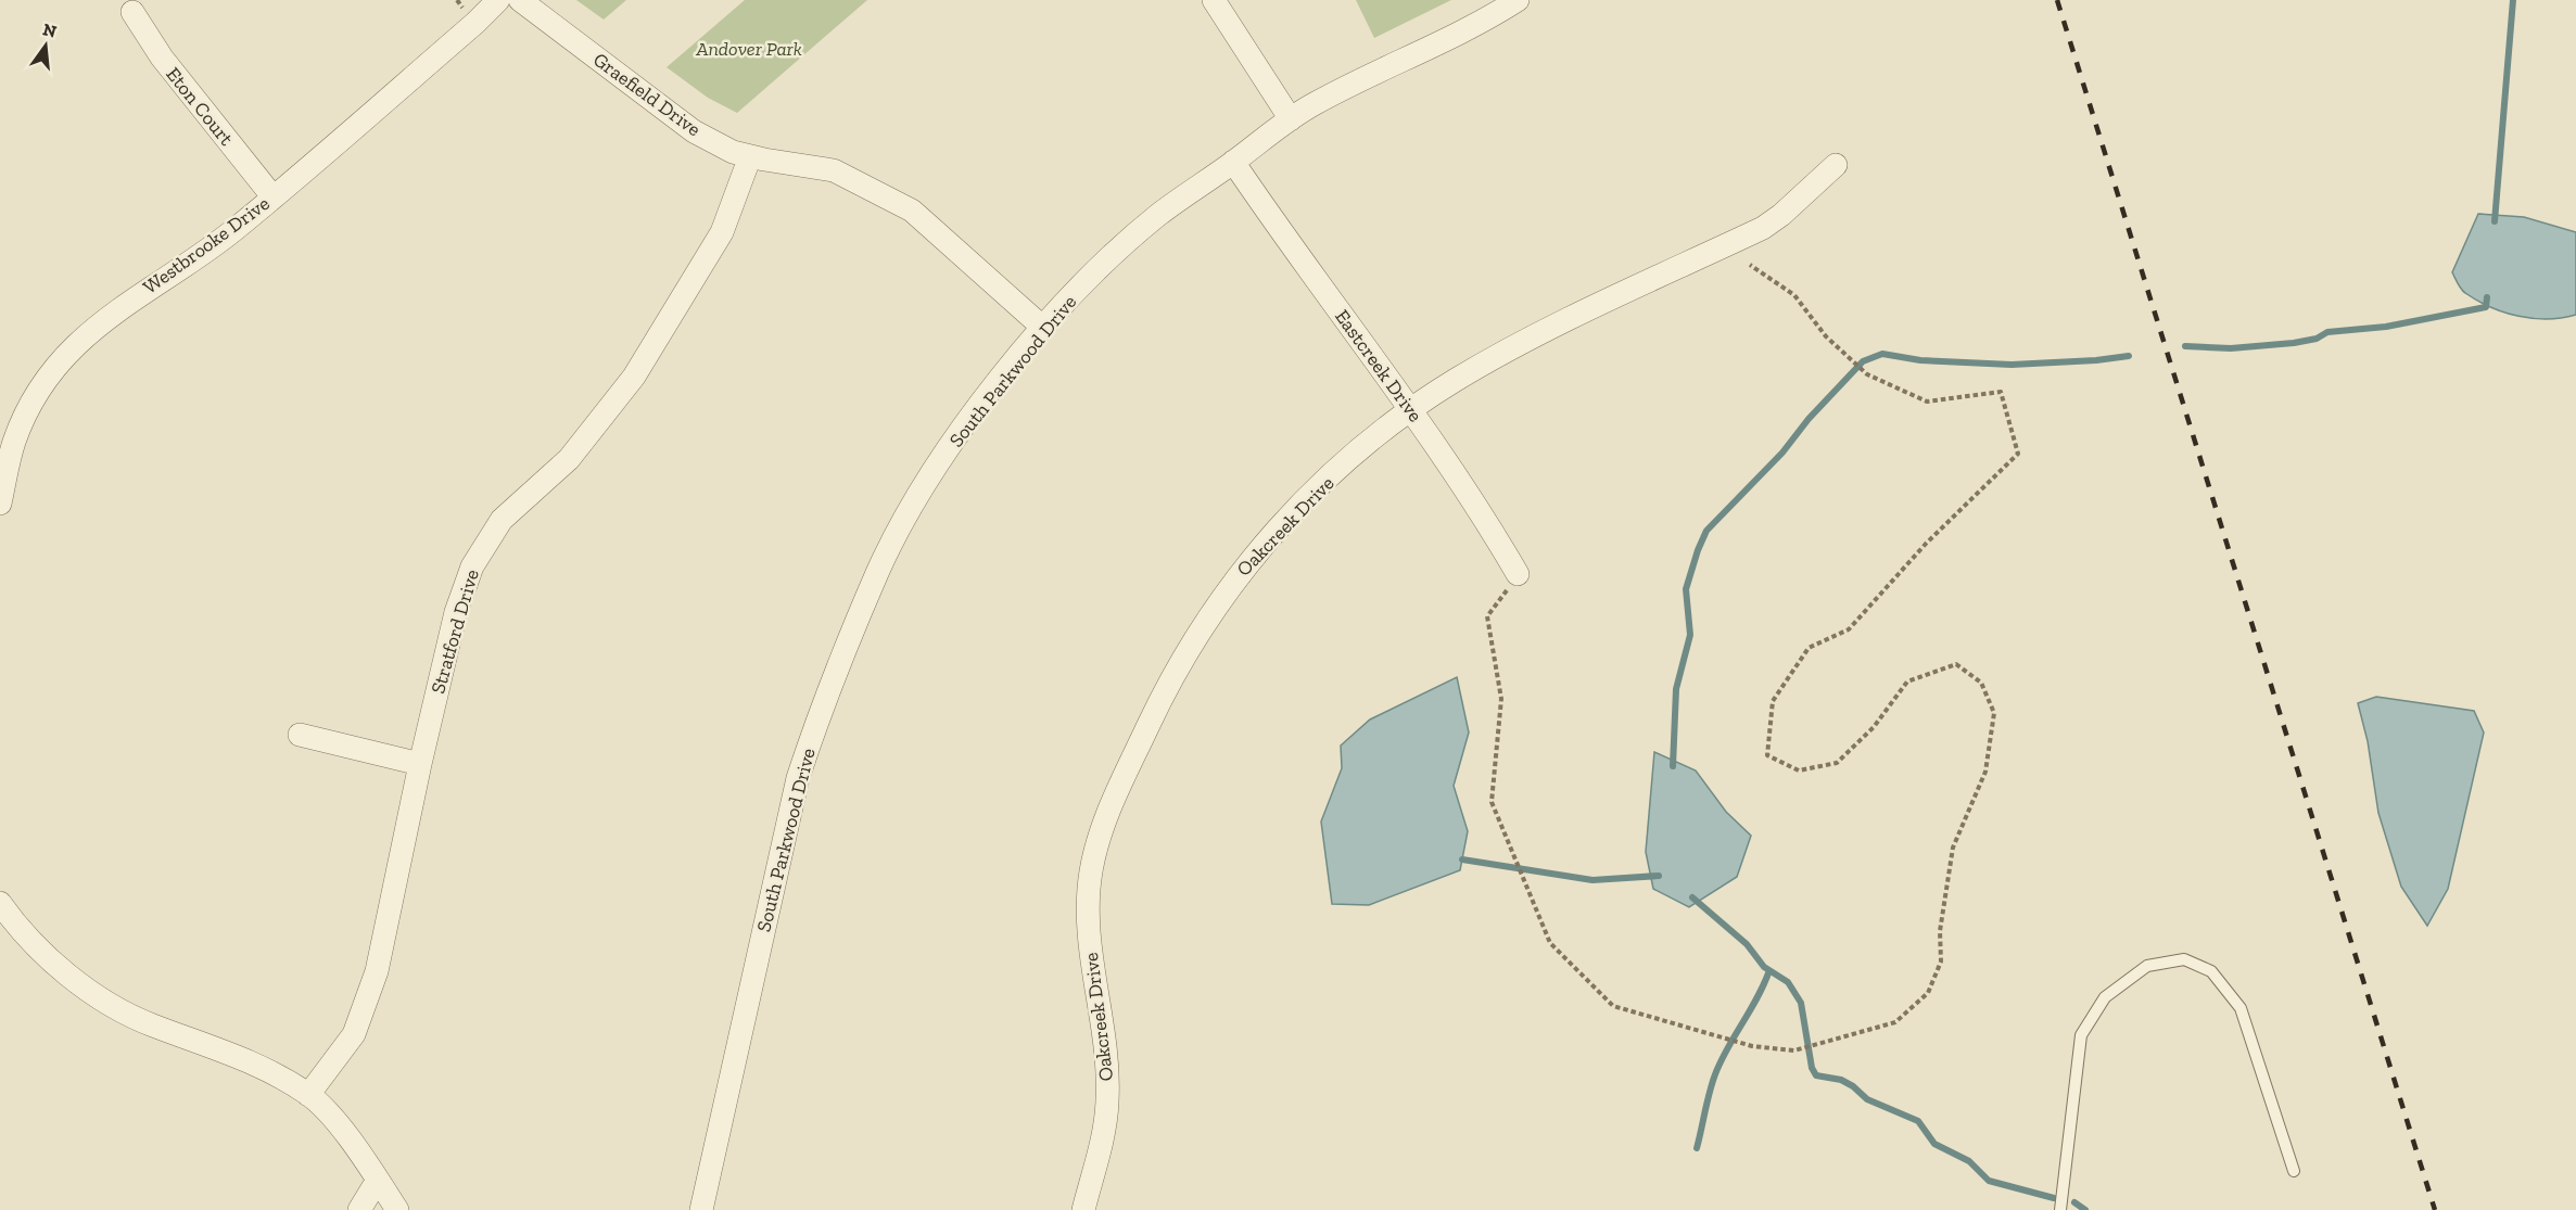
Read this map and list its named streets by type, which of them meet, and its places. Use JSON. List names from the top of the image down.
{
  "streets": {
    "street": [
      "Graefield Drive",
      "Eton Court",
      "Westbrooke Drive",
      "Eastcreek Drive",
      "South Parkwood Drive",
      "Oakcreek Drive",
      "Stratford Drive"
    ]
  },
  "crossings": [
    ["Graefield Drive", "South Parkwood Drive"],
    ["Graefield Drive", "Stratford Drive"],
    ["Eton Court", "Westbrooke Drive"],
    ["Eastcreek Drive", "South Parkwood Drive"],
    ["Eastcreek Drive", "Oakcreek Drive"]
  ],
  "parks": ["Andover Park"],
  "north": "top"
}
